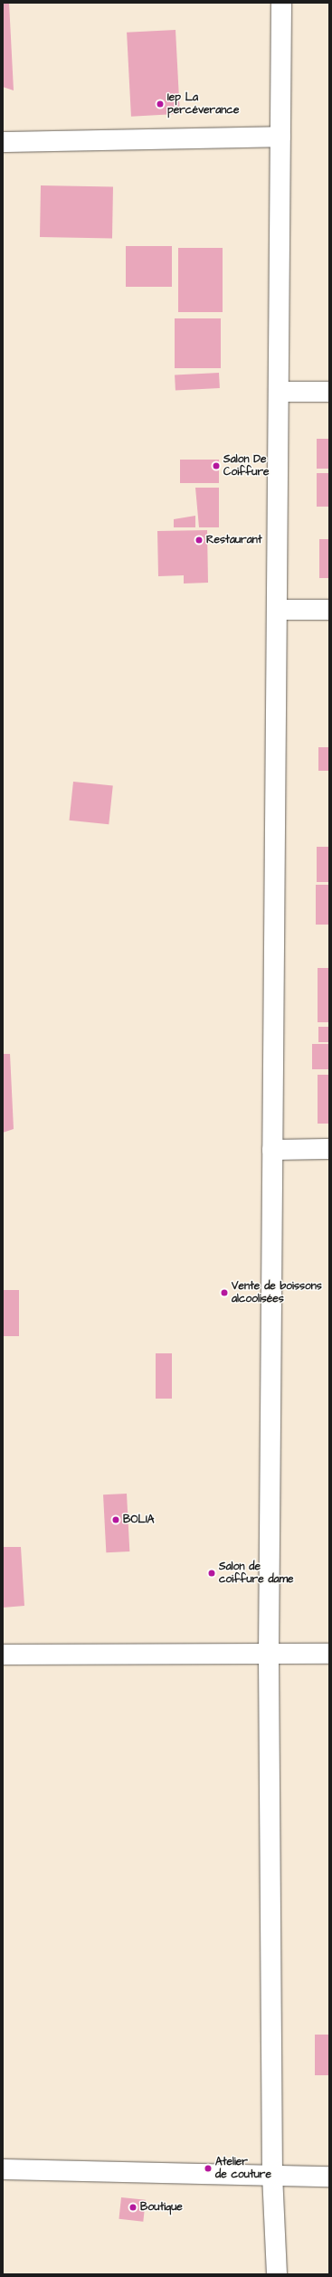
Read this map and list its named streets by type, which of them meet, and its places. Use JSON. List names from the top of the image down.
{
  "places": [
    "Iep La percéverance",
    "Salon De Coiffure",
    "Restaurant",
    "Vente de boissons alcoolisées",
    "BOLIA",
    "Salon de coiffure dame",
    "Atelier de couture",
    "Boutique"
  ]
}
